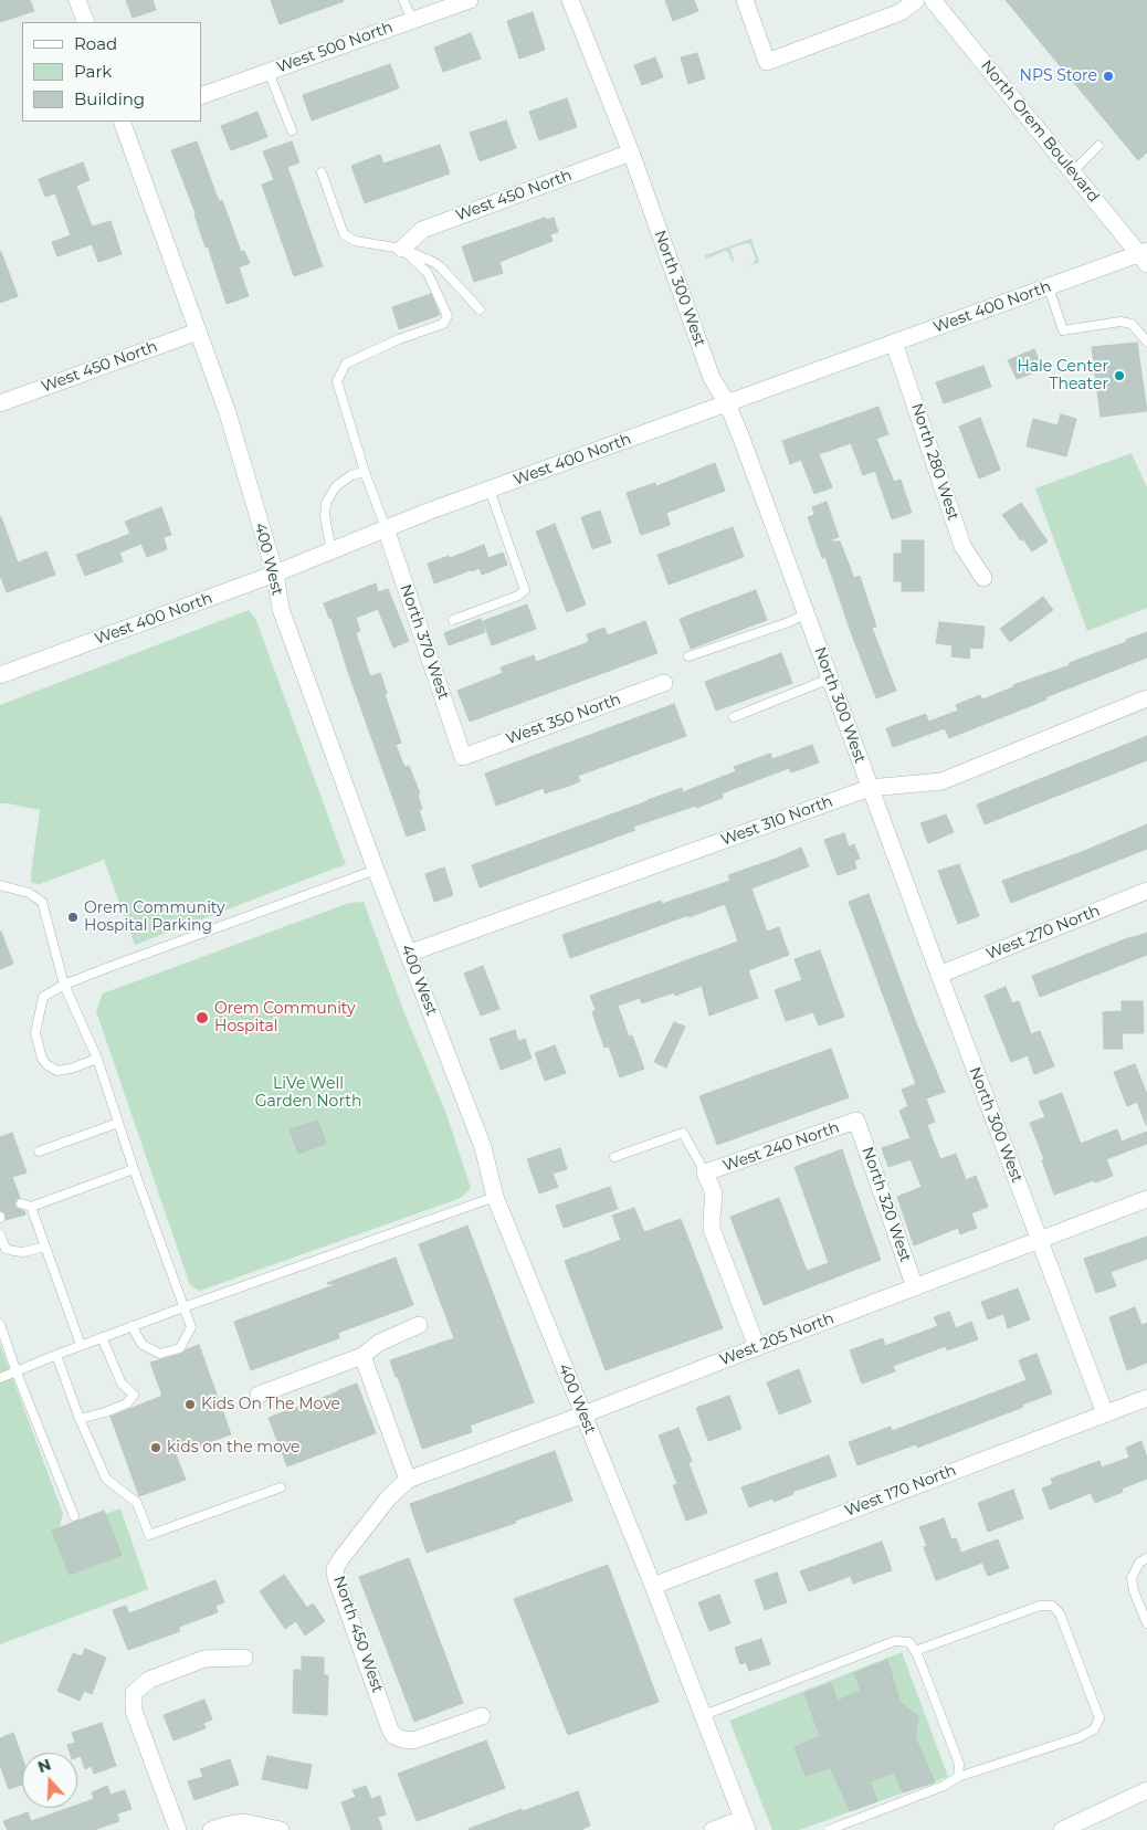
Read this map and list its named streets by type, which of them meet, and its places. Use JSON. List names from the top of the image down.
{
  "streets": {
    "street": [
      "West 500 North",
      "North Orem Boulevard",
      "West 450 North",
      "North 300 West",
      "West 400 North",
      "North 280 West",
      "400 West",
      "North 370 West",
      "West 350 North",
      "West 310 North",
      "West 270 North",
      "West 240 North",
      "North 320 West",
      "West 205 North",
      "West 170 North",
      "North 450 West"
    ]
  },
  "crossings": [
    ["North Orem Boulevard", "West 400 North"],
    ["West 450 North", "North 300 West"],
    ["West 450 North", "400 West"],
    ["North 300 West", "West 400 North"],
    ["North 300 West", "West 310 North"],
    ["North 300 West", "West 270 North"],
    ["North 300 West", "West 205 North"],
    ["North 300 West", "West 170 North"],
    ["West 400 North", "North 280 West"],
    ["West 400 North", "400 West"],
    ["West 400 North", "North 370 West"],
    ["400 West", "West 310 North"],
    ["400 West", "West 205 North"],
    ["400 West", "West 170 North"],
    ["North 370 West", "West 350 North"],
    ["West 240 North", "North 320 West"],
    ["North 320 West", "West 205 North"],
    ["West 205 North", "North 450 West"]
  ],
  "parks": ["LiVe Well Garden North"],
  "places": [
    "NPS Store",
    "Hale Center Theater",
    "Orem Community Hospital Parking",
    "Orem Community Hospital",
    "Kids On The Move",
    "kids on the move"
  ],
  "legend": ["Road", "Park", "Building"],
  "north": "top"
}
